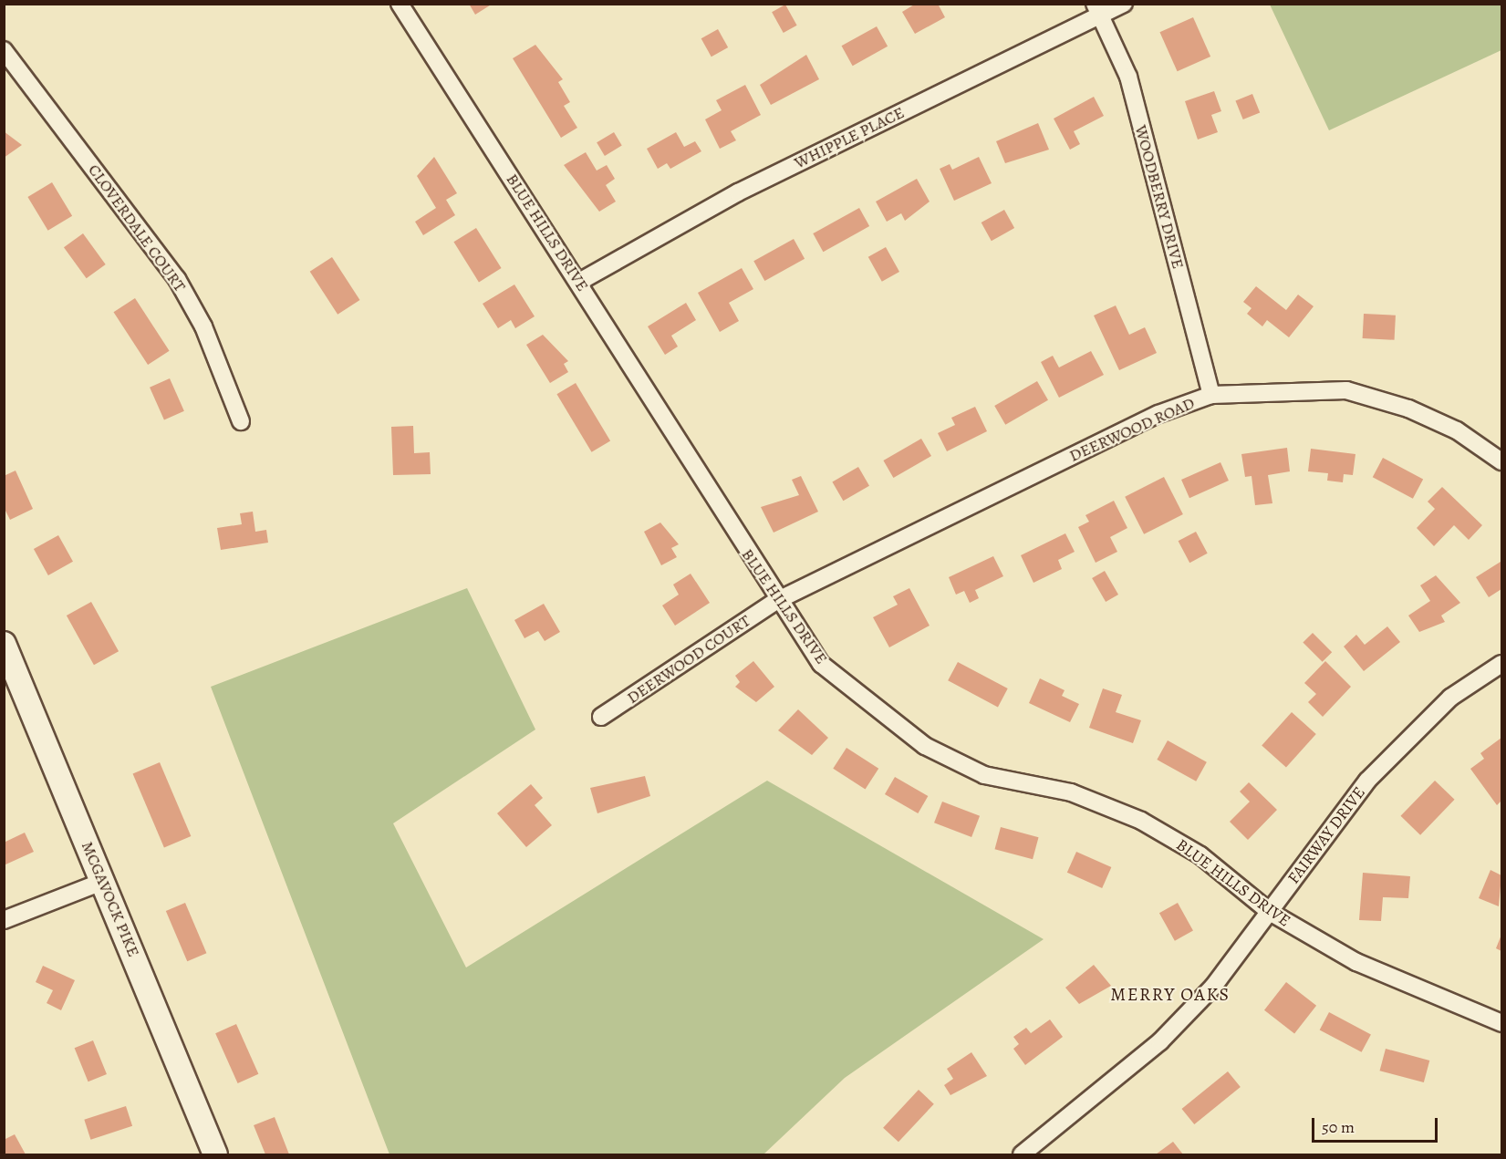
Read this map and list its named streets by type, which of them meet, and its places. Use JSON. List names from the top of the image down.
{
  "streets": {
    "main road": ["MCGAVOCK PIKE"],
    "street": [
      "WHIPPLE PLACE",
      "WOODBERRY DRIVE",
      "CLOVERDALE COURT",
      "BLUE HILLS DRIVE",
      "DEERWOOD ROAD",
      "DEERWOOD COURT",
      "FAIRWAY DRIVE"
    ]
  },
  "crossings": [
    ["WHIPPLE PLACE", "WOODBERRY DRIVE"],
    ["WHIPPLE PLACE", "BLUE HILLS DRIVE"],
    ["WOODBERRY DRIVE", "DEERWOOD ROAD"],
    ["BLUE HILLS DRIVE", "DEERWOOD ROAD"],
    ["BLUE HILLS DRIVE", "DEERWOOD COURT"],
    ["BLUE HILLS DRIVE", "FAIRWAY DRIVE"],
    ["DEERWOOD ROAD", "DEERWOOD COURT"]
  ],
  "districts": ["MERRY OAKS"],
  "scale_bar": "50 m"
}
